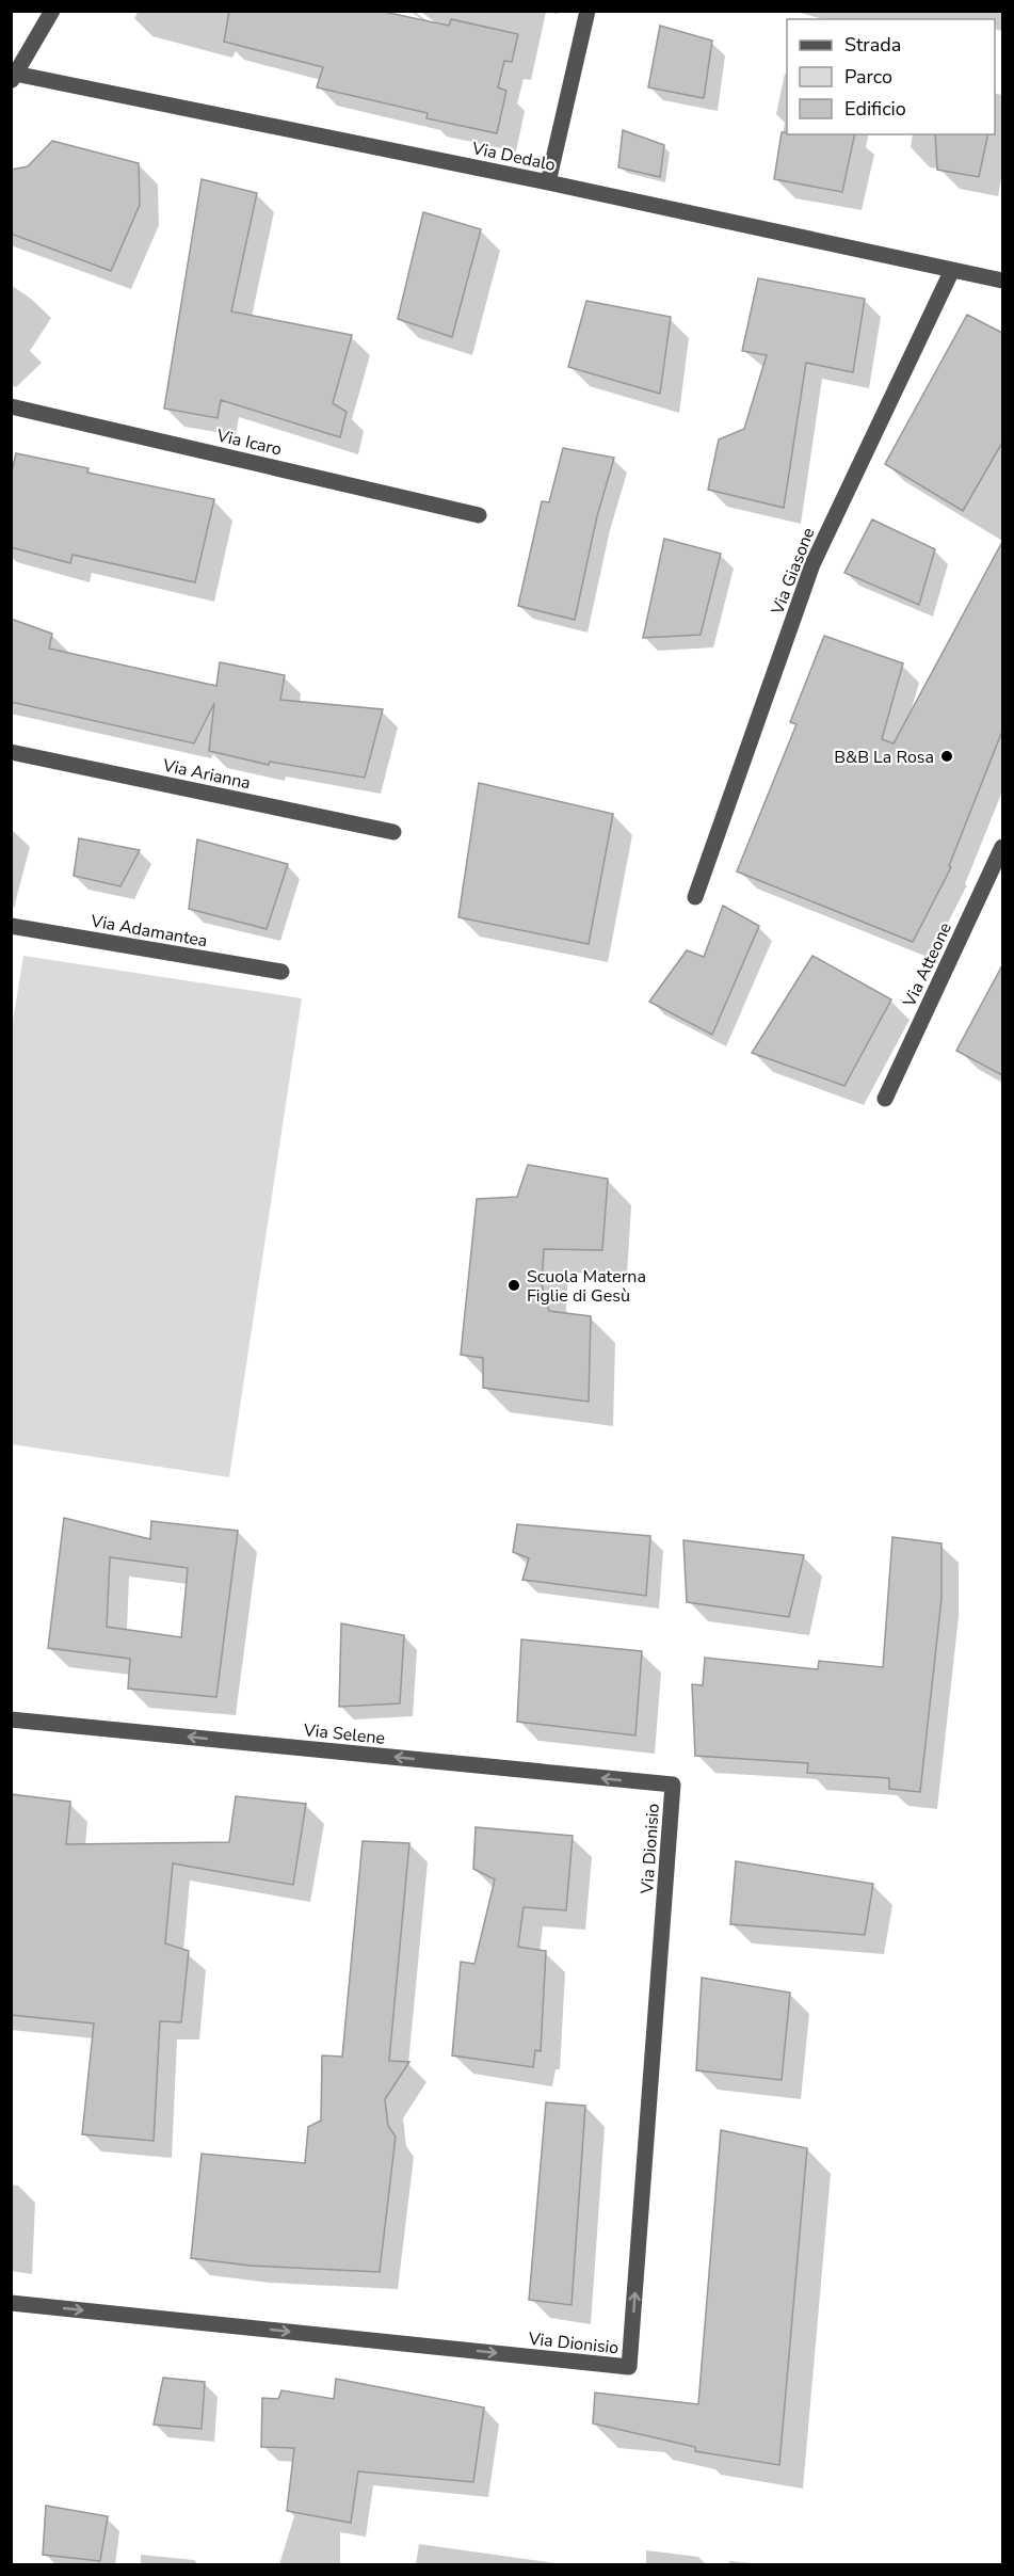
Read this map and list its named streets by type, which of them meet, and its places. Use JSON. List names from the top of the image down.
{
  "streets": {
    "street": [
      "Via Dedalo",
      "Via Icaro",
      "Via Giasone",
      "Via Arianna",
      "Via Adamantea",
      "Via Atteone",
      "Via Selene",
      "Via Dionisio"
    ]
  },
  "crossings": [
    ["Via Dedalo", "Via Giasone"],
    ["Via Selene", "Via Dionisio"]
  ],
  "one_way": ["Via Selene"],
  "places": ["B&B La Rosa", "Scuola Materna Figlie di Gesù"],
  "legend": ["Strada", "Parco", "Edificio"]
}
